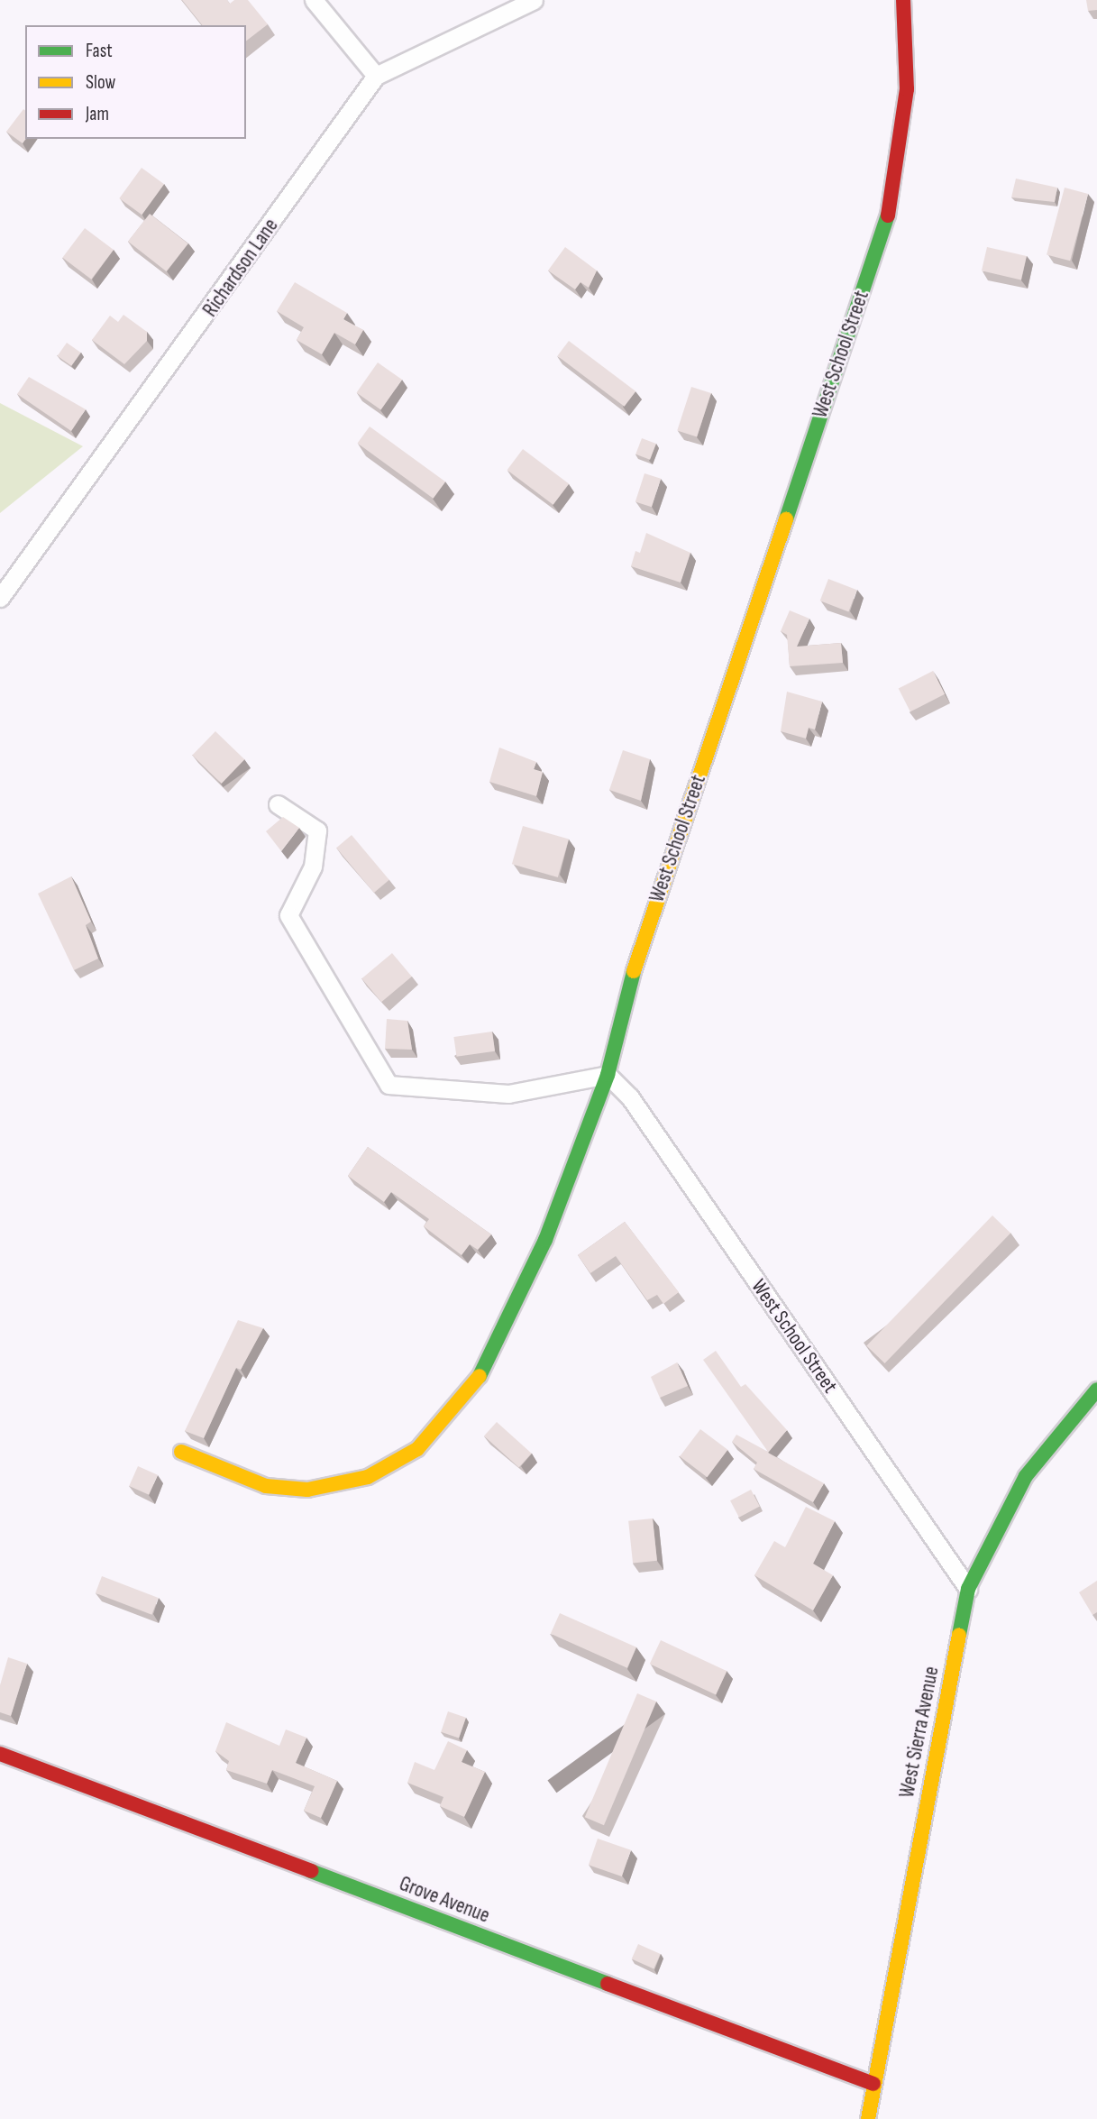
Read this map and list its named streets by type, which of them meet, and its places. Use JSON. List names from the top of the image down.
{
  "streets": {
    "street": [
      "Richardson Lane",
      "West School Street",
      "West Sierra Avenue",
      "Grove Avenue"
    ]
  },
  "crossings": [
    ["West School Street", "West Sierra Avenue"],
    ["West Sierra Avenue", "Grove Avenue"]
  ],
  "legend": ["Fast", "Slow", "Jam"]
}
